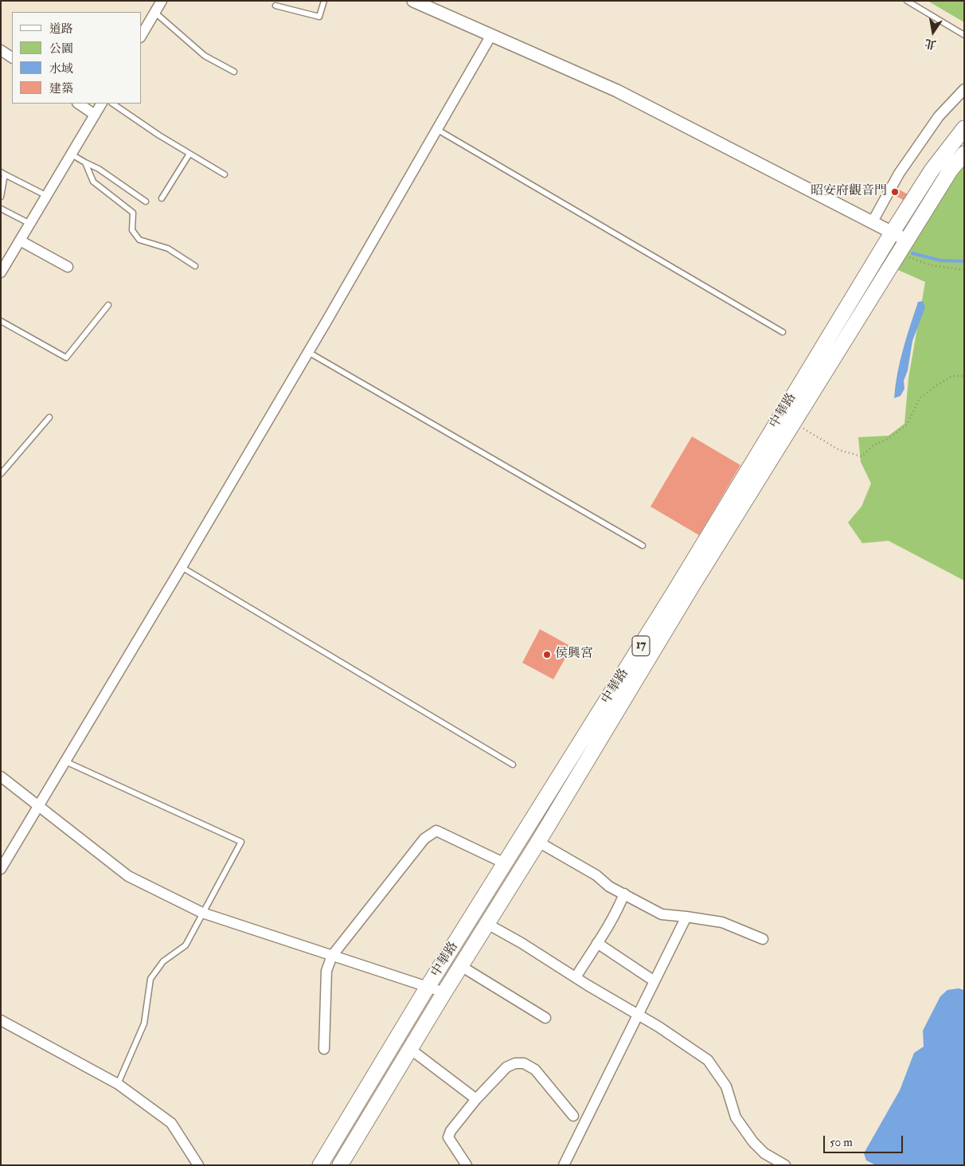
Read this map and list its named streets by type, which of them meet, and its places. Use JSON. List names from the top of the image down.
{
  "streets": {
    "main road": ["中華路", "17"]
  },
  "places": ["昭安府觀音門", "侯興宮"],
  "legend": [
    "道路",
    "公園",
    "水域",
    "建築"
  ],
  "scale_bar": "50 m",
  "north": "bottom"
}
